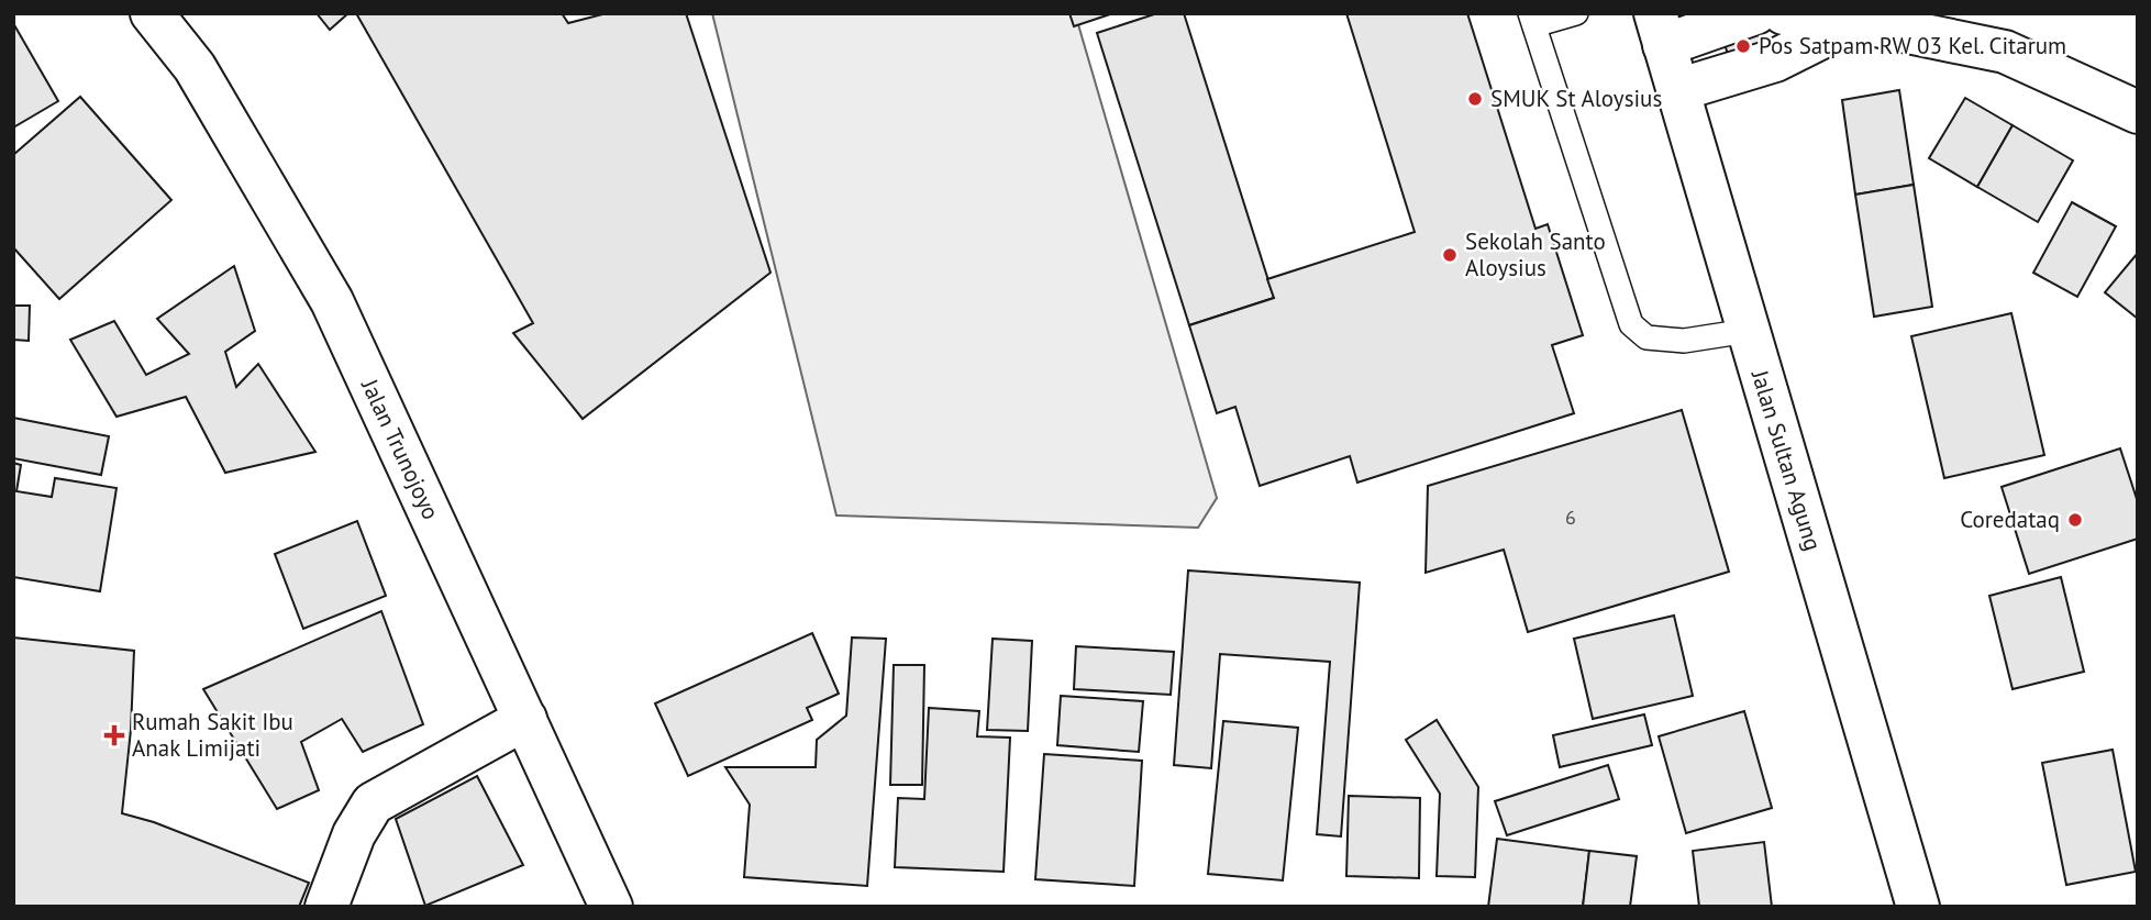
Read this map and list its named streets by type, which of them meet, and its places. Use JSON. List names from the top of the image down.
{
  "streets": {
    "street": ["Jalan Trunojoyo", "Jalan Sultan Agung"]
  },
  "places": {
    "other": [
      "Pos Satpam RW 03 Kel. Citarum",
      "SMUK St Aloysius",
      "Sekolah Santo Aloysius",
      "Coredataq"
    ],
    "health": ["Rumah Sakit Ibu Anak Limijati"]
  },
  "house_numbers": ["6"]
}
